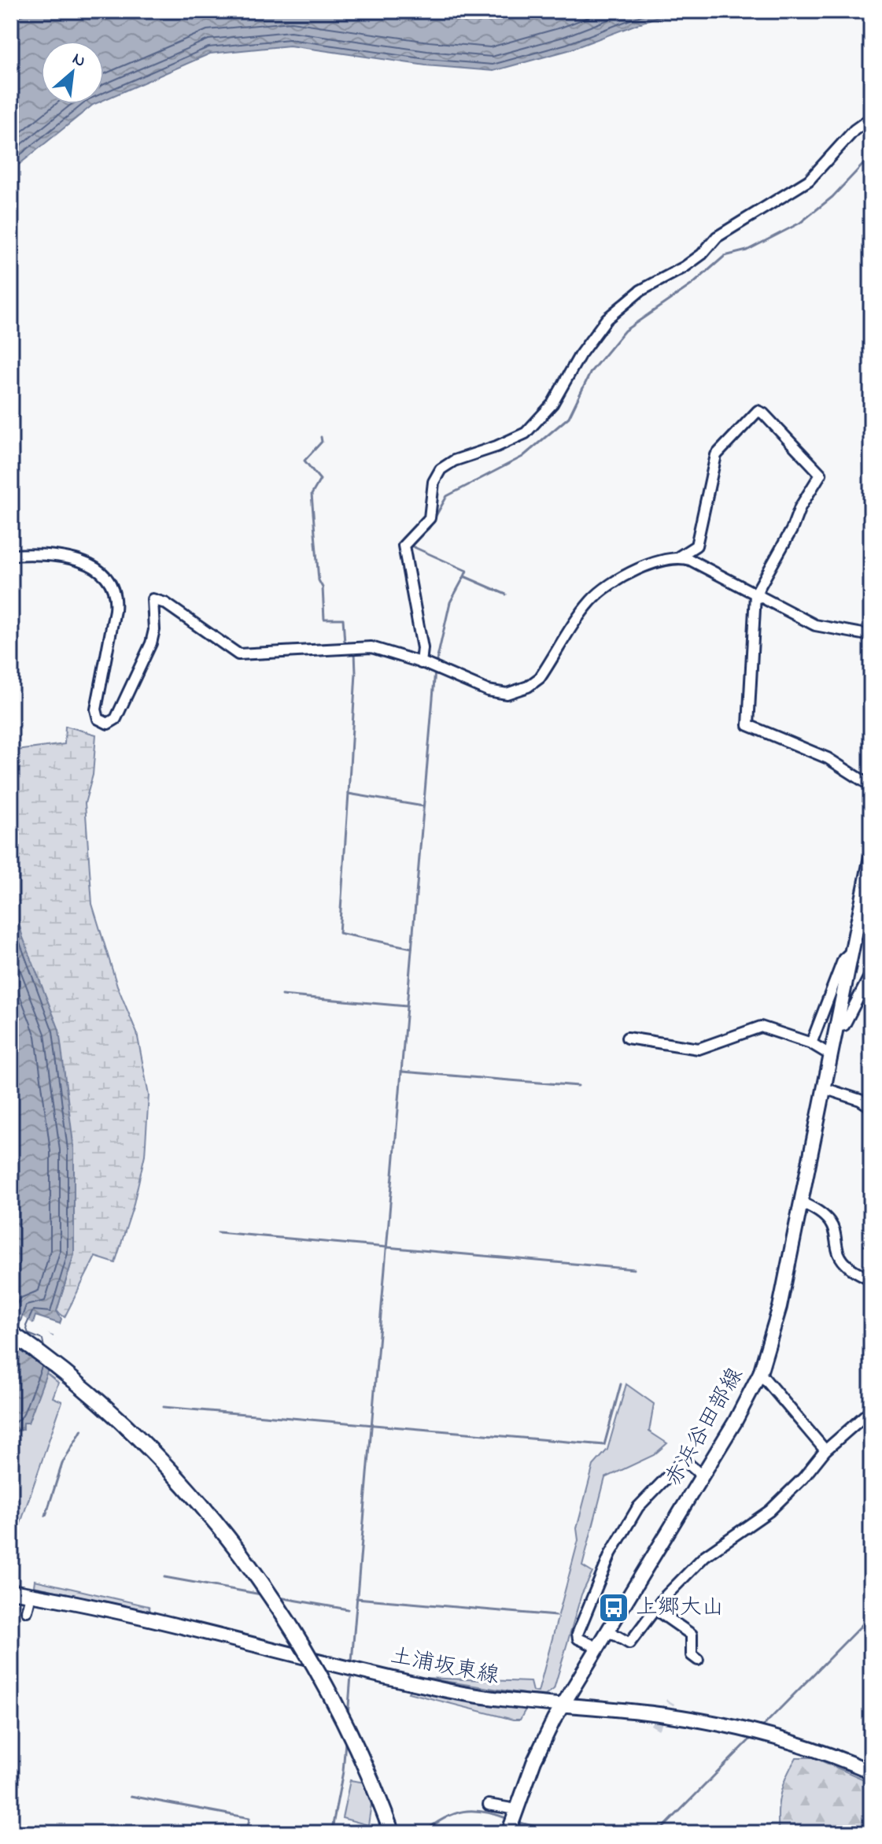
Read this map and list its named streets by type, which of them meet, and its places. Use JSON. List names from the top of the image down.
{
  "streets": {
    "main road": ["赤浜谷田部線", "土浦坂東線"]
  },
  "crossings": [
    ["赤浜谷田部線", "土浦坂東線"]
  ],
  "places": {
    "bus stop": ["上郷大山"]
  },
  "north": "top right"
}
